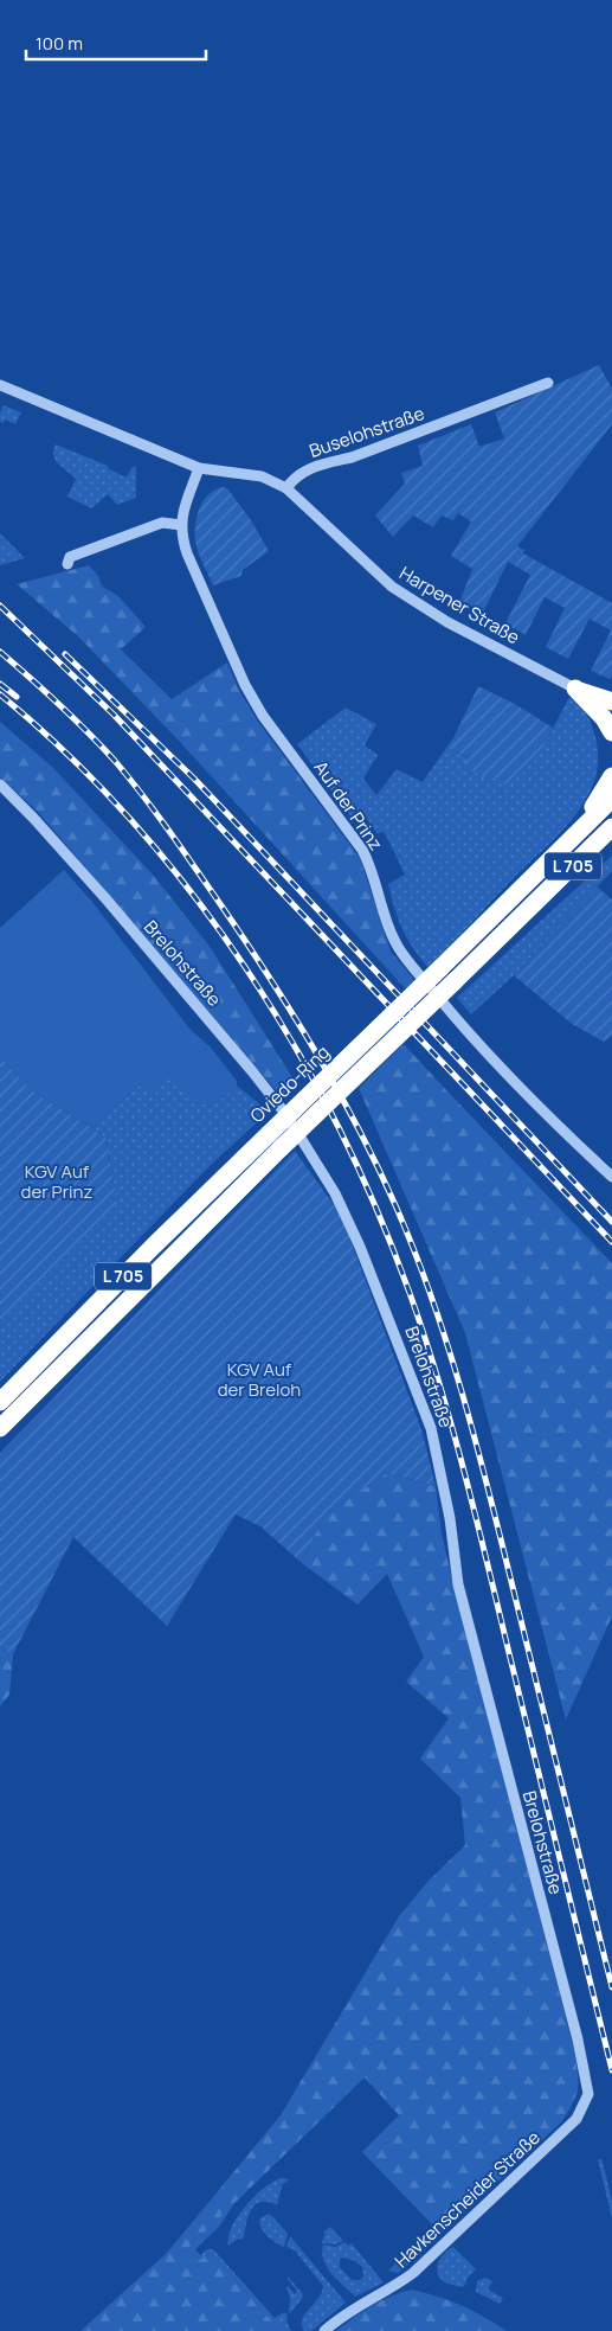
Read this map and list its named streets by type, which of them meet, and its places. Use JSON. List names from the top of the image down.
{
  "streets": {
    "highway": ["L 705", "Oviedo-Ring"],
    "street": [
      "Buselohstraße",
      "Harpener Straße",
      "Auf der Prinz",
      "Brelohstraße",
      "Havkenscheider Straße"
    ]
  },
  "crossings": [
    ["Buselohstraße", "Harpener Straße"],
    ["L 705", "Oviedo-Ring"],
    ["Brelohstraße", "Havkenscheider Straße"]
  ],
  "parks": ["KGV Auf der Prinz", "KGV Auf der Breloh"],
  "scale_bar": "100 m"
}
